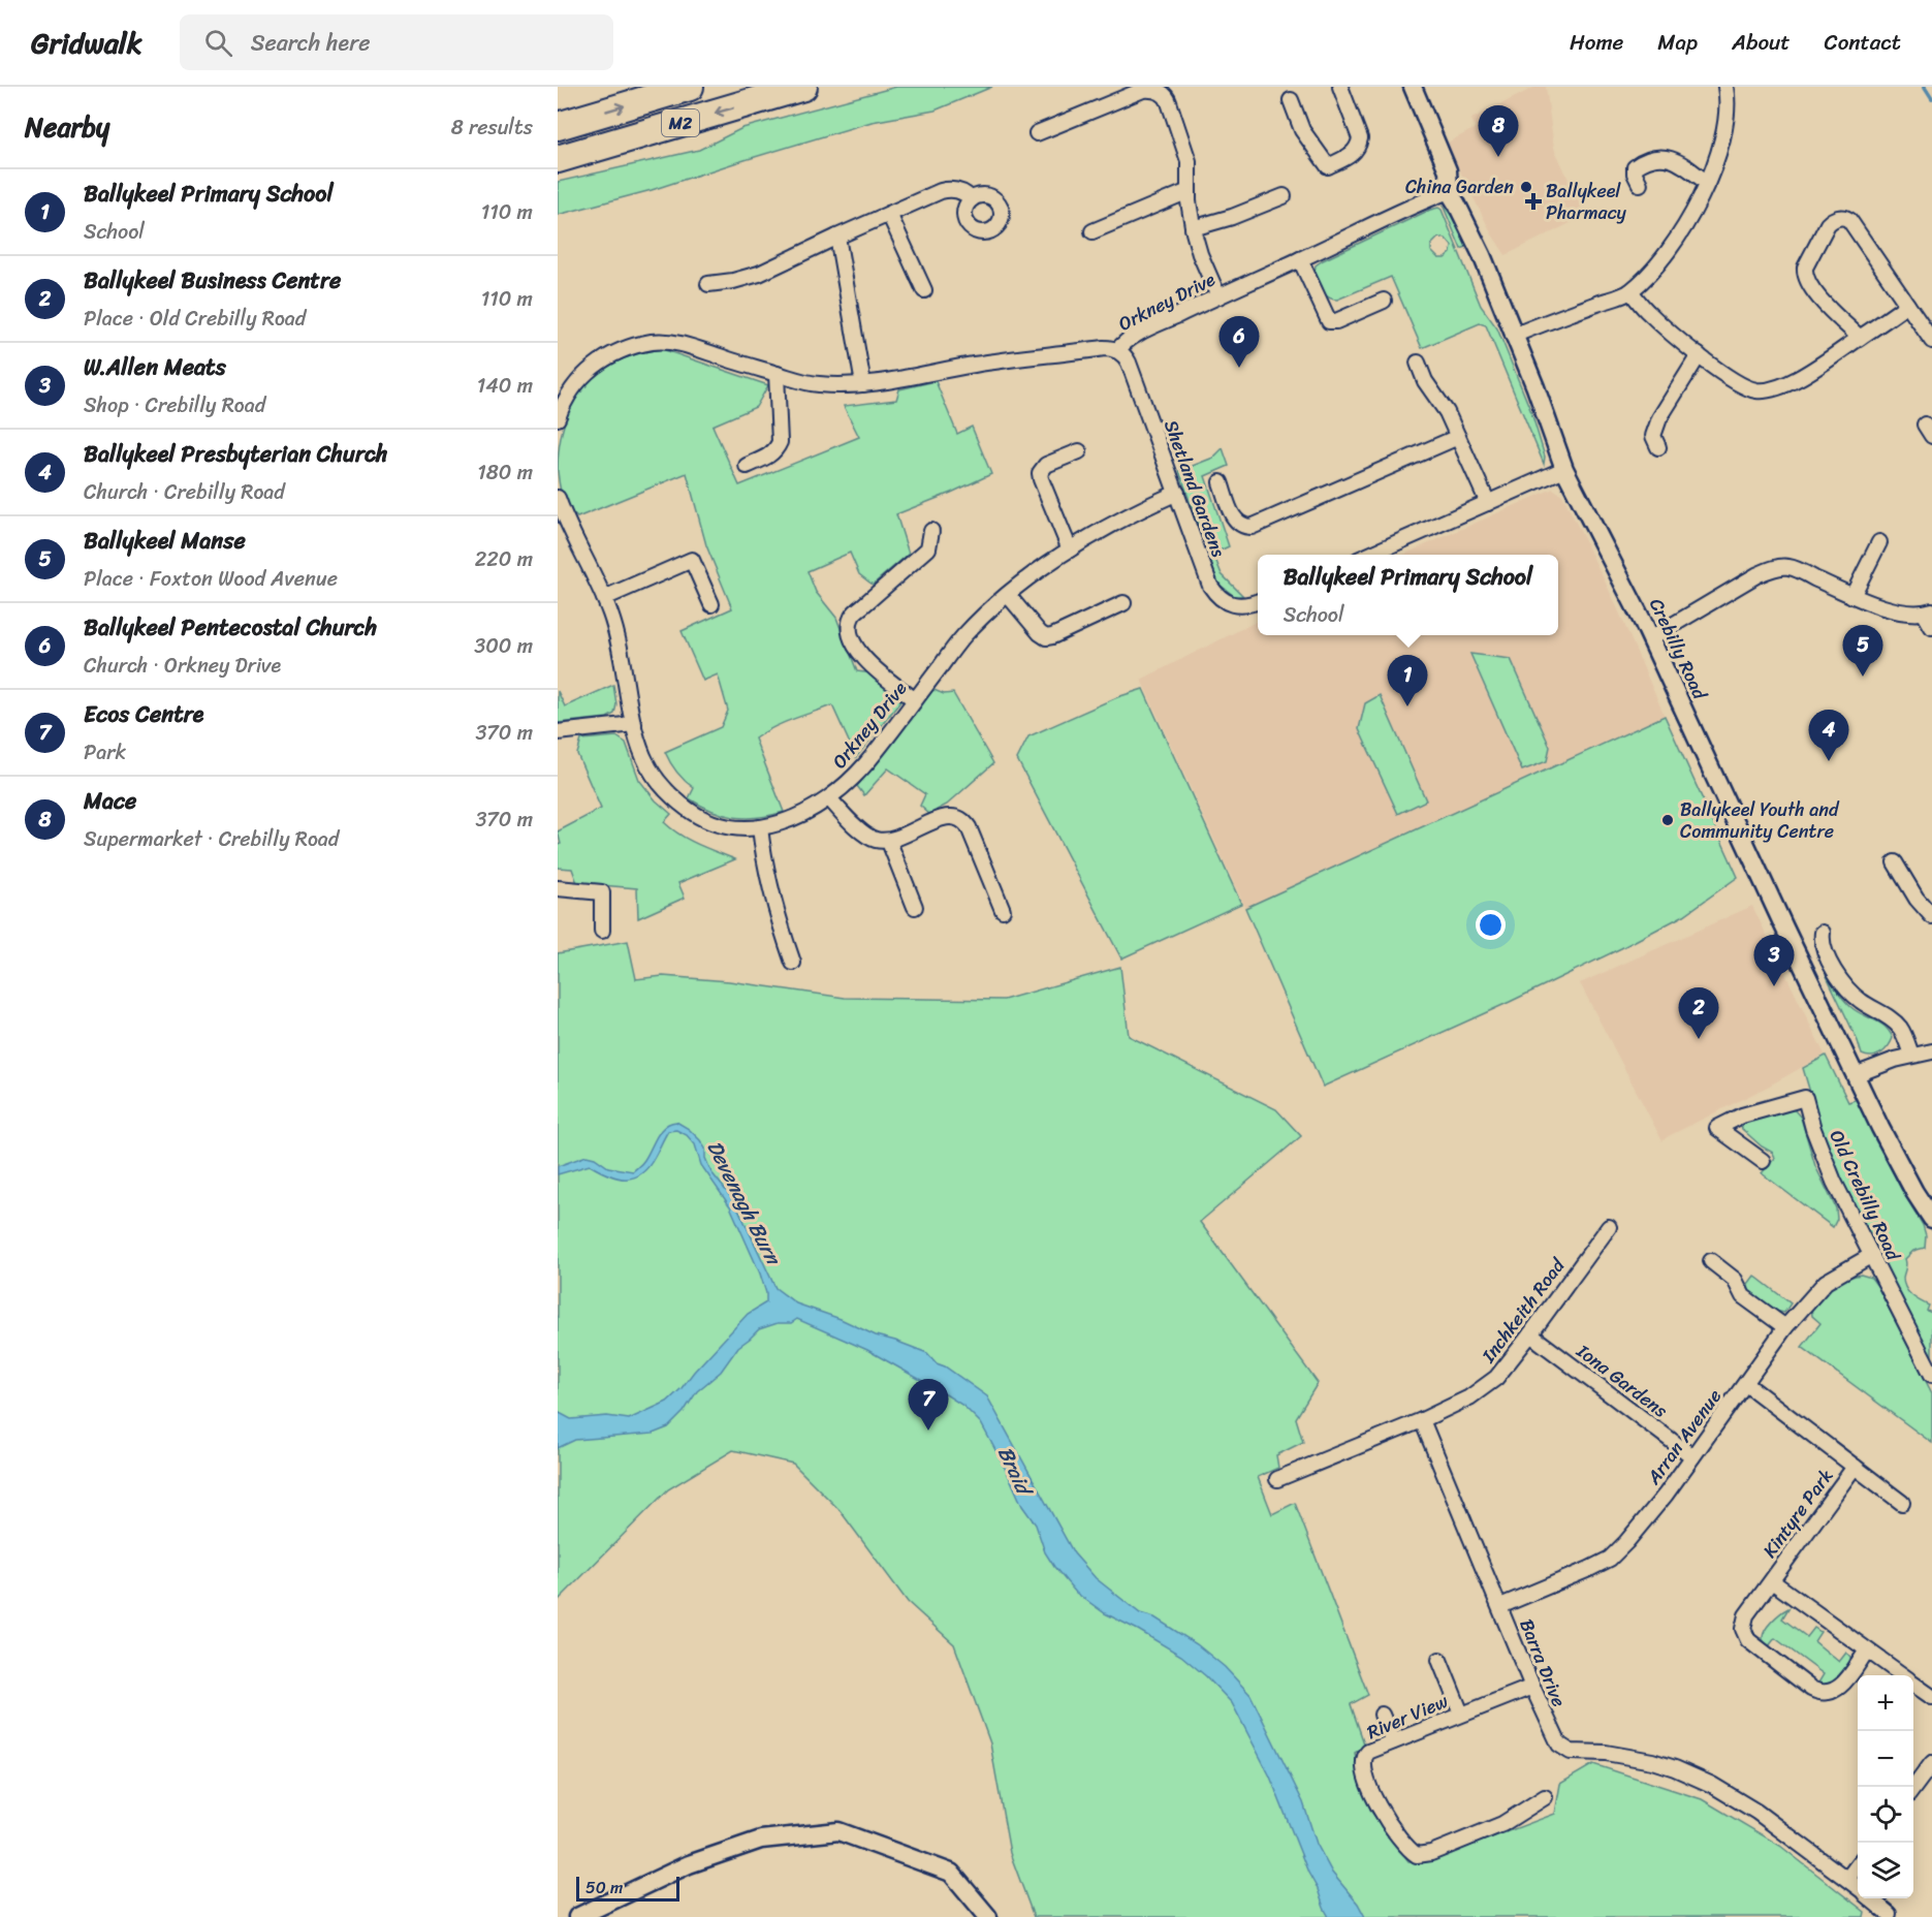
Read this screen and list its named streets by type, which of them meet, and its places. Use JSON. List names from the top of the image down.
{
  "streets": {
    "highway": ["M2"],
    "street": [
      "Orkney Drive",
      "Shetland Gardens",
      "Crebilly Road",
      "Old Crebilly Road",
      "Inchkeith Road",
      "Iona Gardens",
      "Arran Avenue",
      "Kintyre Park",
      "Barra Drive",
      "River View"
    ]
  },
  "crossings": [
    ["Orkney Drive", "Shetland Gardens"],
    ["Orkney Drive", "Crebilly Road"],
    ["Old Crebilly Road", "Arran Avenue"],
    ["Inchkeith Road", "Iona Gardens"],
    ["Inchkeith Road", "Barra Drive"],
    ["Iona Gardens", "Arran Avenue"],
    ["Arran Avenue", "Kintyre Park"],
    ["Arran Avenue", "Barra Drive"],
    ["Barra Drive", "River View"]
  ],
  "water": ["Devenagh Burn", "Braid"],
  "places": {
    "other": ["China Garden", "Ballykeel Youth and Community Centre"],
    "health": ["Ballykeel Pharmacy"]
  },
  "scale_bar": "50 m",
  "page": {
    "header": "Gridwalk",
    "search": "Search here",
    "nav": [
      "Home",
      "Map",
      "About",
      "Contact"
    ],
    "heading": ["Nearby", "8 results"],
    "pins": [
      "8",
      "6",
      "5",
      "1",
      "4",
      "3",
      "2",
      "7"
    ],
    "list": [
      {
        "mark": "1",
        "name": "Ballykeel Primary School",
        "note": "School",
        "value": "110 m"
      },
      {
        "mark": "2",
        "name": "Ballykeel Business Centre",
        "note": "Place · Old Crebilly Road",
        "value": "110 m"
      },
      {
        "mark": "3",
        "name": "W.Allen Meats",
        "note": "Shop · Crebilly Road",
        "value": "140 m"
      },
      {
        "mark": "4",
        "name": "Ballykeel Presbyterian Church",
        "note": "Church · Crebilly Road",
        "value": "180 m"
      },
      {
        "mark": "5",
        "name": "Ballykeel Manse",
        "note": "Place · Foxton Wood Avenue",
        "value": "220 m"
      },
      {
        "mark": "6",
        "name": "Ballykeel Pentecostal Church",
        "note": "Church · Orkney Drive",
        "value": "300 m"
      },
      {
        "mark": "7",
        "name": "Ecos Centre",
        "note": "Park",
        "value": "370 m"
      },
      {
        "mark": "8",
        "name": "Mace",
        "note": "Supermarket · Crebilly Road",
        "value": "370 m"
      }
    ],
    "popup": ["Ballykeel Primary School", "School"],
    "map_buttons": ["+", "−"],
    "scale": "50 m"
  }
}
